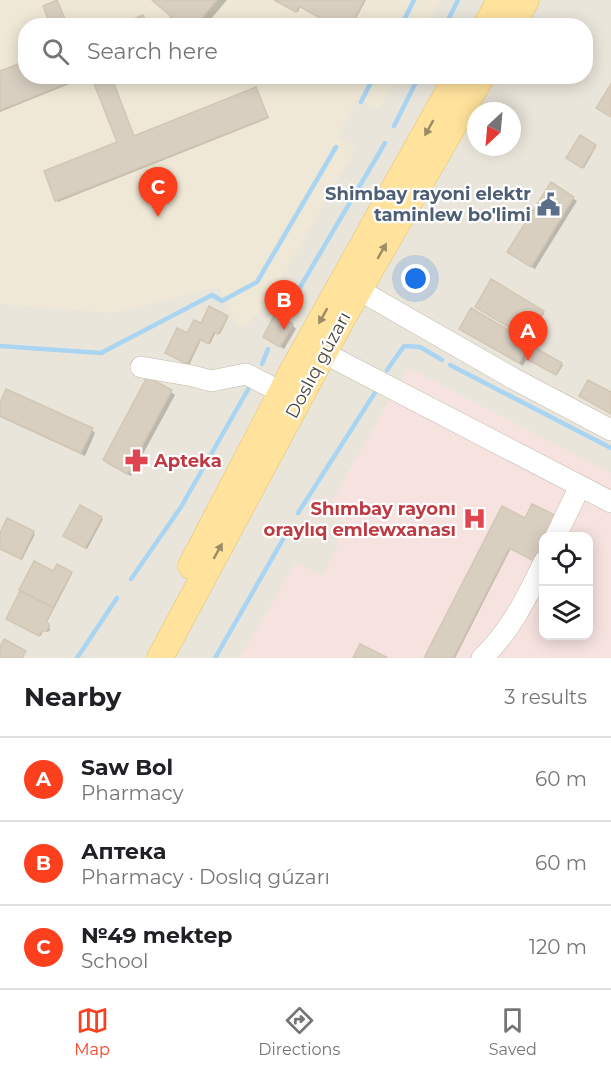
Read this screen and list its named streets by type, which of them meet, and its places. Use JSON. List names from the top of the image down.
{
  "streets": {
    "main road": ["Doslıq gúzarı"]
  },
  "places": {
    "public building": ["Shimbay rayoni elektr taminlew bo'limi"],
    "pharmacy": ["Apteka"],
    "hospital": ["Shımbay rayonı oraylıq emlewxanası"]
  },
  "north": "bottom left",
  "page": {
    "search": "Search here",
    "pins": ["C", "B", "A"],
    "heading": ["Nearby", "3 results"],
    "list": [
      {
        "mark": "A",
        "name": "Saw Bol",
        "note": "Pharmacy",
        "value": "60 m"
      },
      {
        "mark": "B",
        "name": "Аптека",
        "note": "Pharmacy · Doslıq gúzarı",
        "value": "60 m"
      },
      {
        "mark": "C",
        "name": "№49 mektep",
        "note": "School",
        "value": "120 m"
      }
    ],
    "nav": ["Map", "Directions", "Saved"]
  }
}
